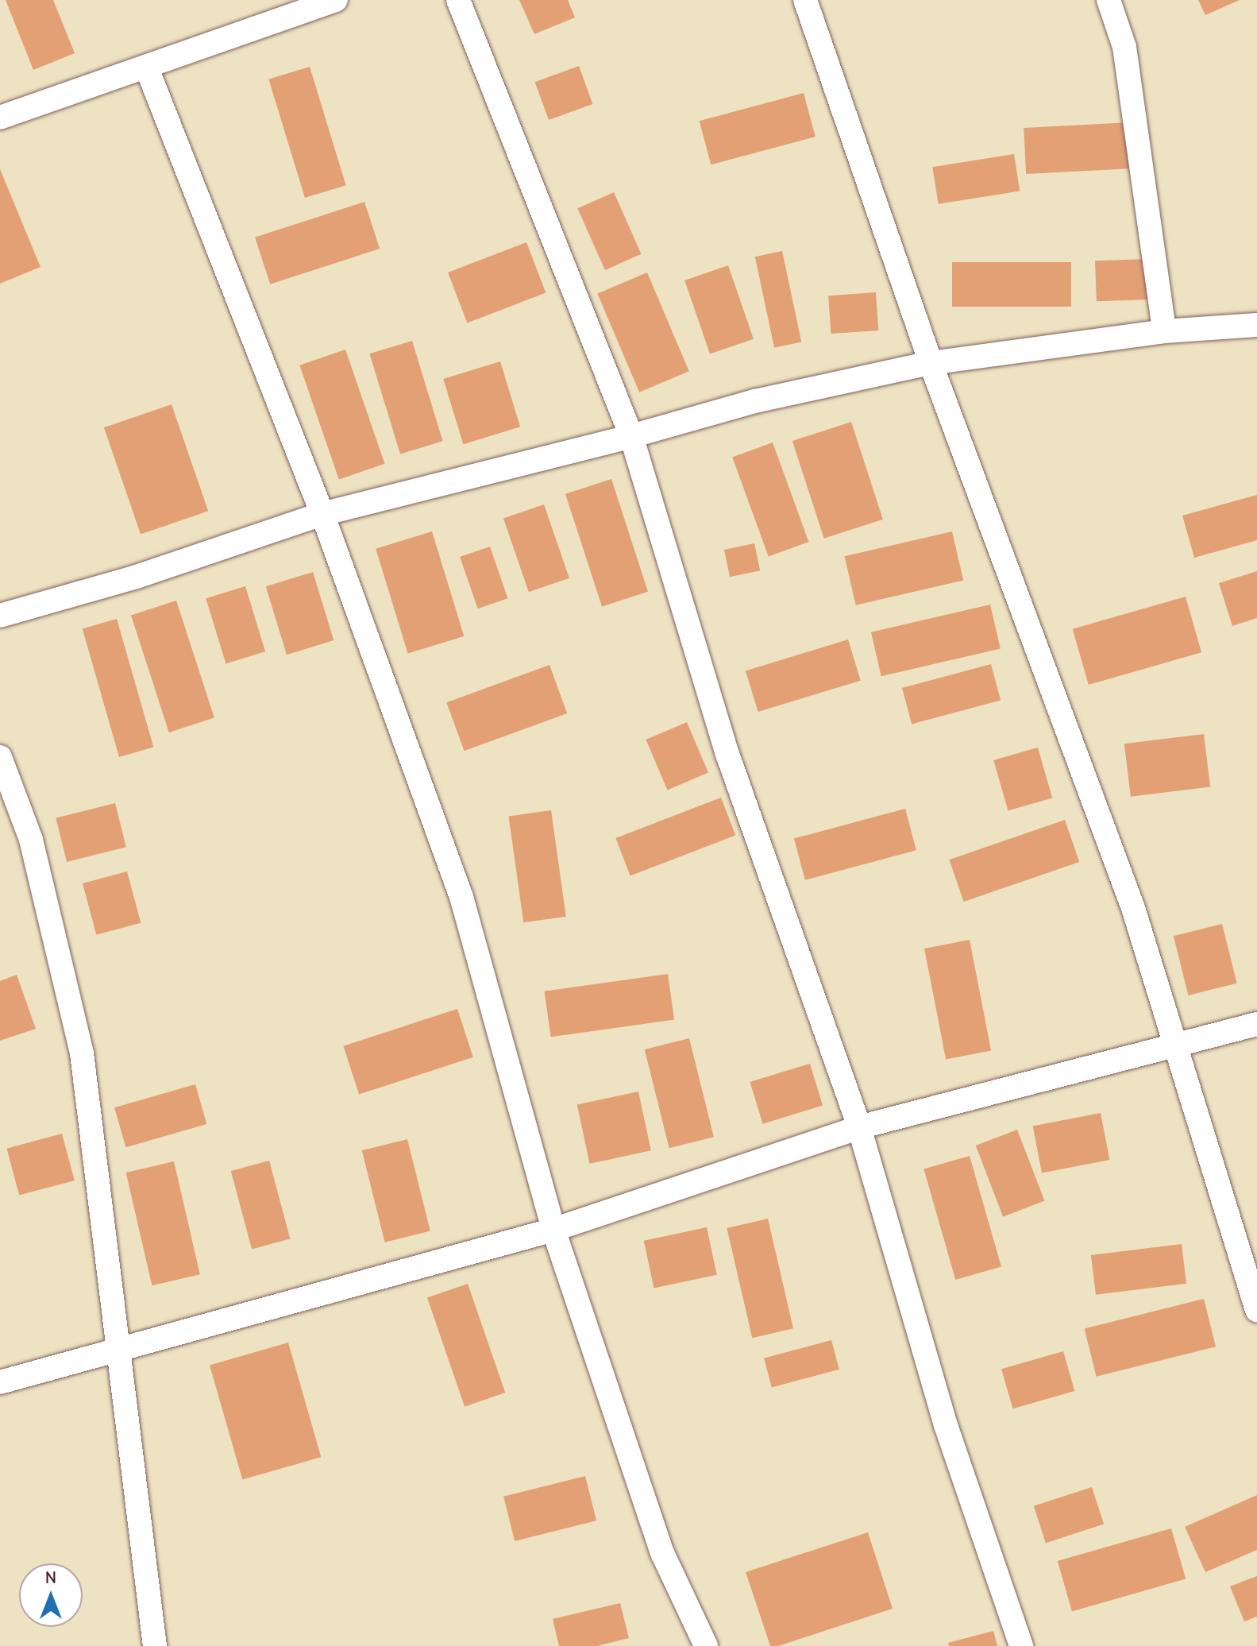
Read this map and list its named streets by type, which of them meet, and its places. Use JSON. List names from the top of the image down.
{
  "north": "top"
}
